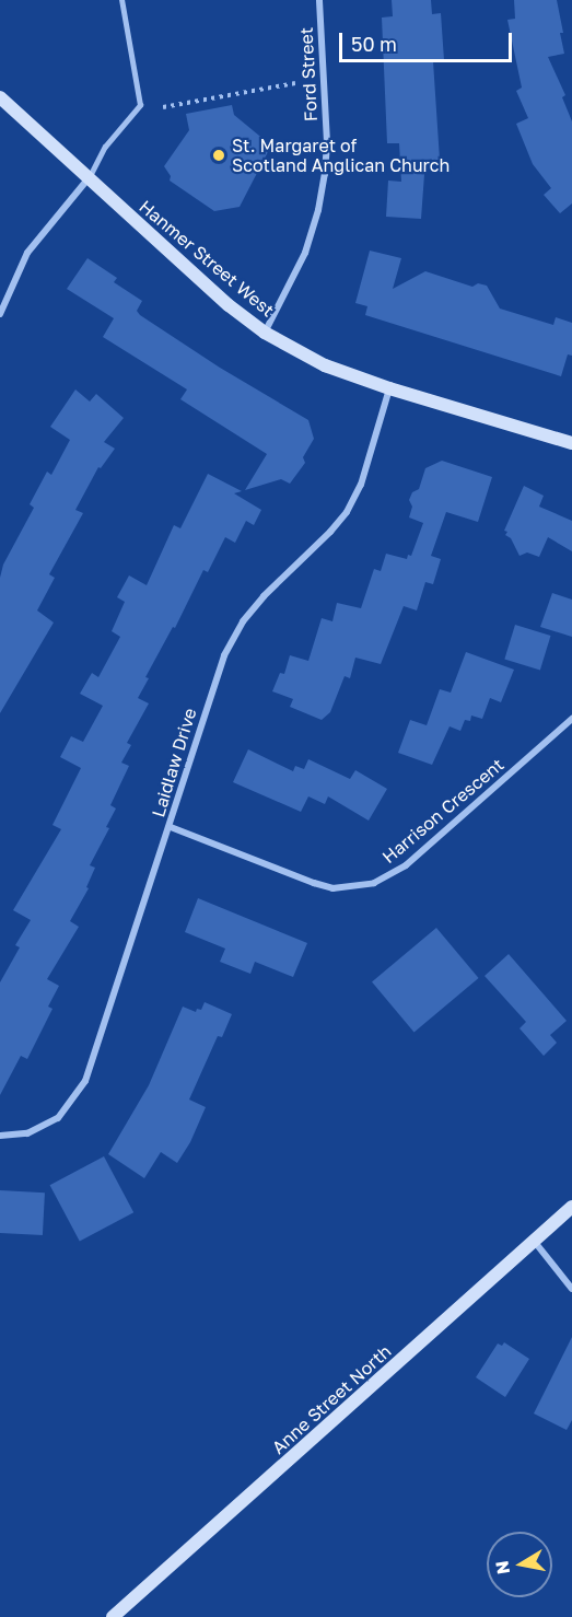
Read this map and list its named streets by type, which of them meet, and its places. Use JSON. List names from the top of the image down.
{
  "streets": {
    "street": [
      "Ford Street",
      "Hanmer Street West",
      "Laidlaw Drive",
      "Harrison Crescent",
      "Anne Street North"
    ]
  },
  "crossings": [
    ["Ford Street", "Hanmer Street West"],
    ["Hanmer Street West", "Laidlaw Drive"],
    ["Laidlaw Drive", "Harrison Crescent"]
  ],
  "places": ["St. Margaret of Scotland Anglican Church"],
  "scale_bar": "50 m",
  "north": "left"
}
